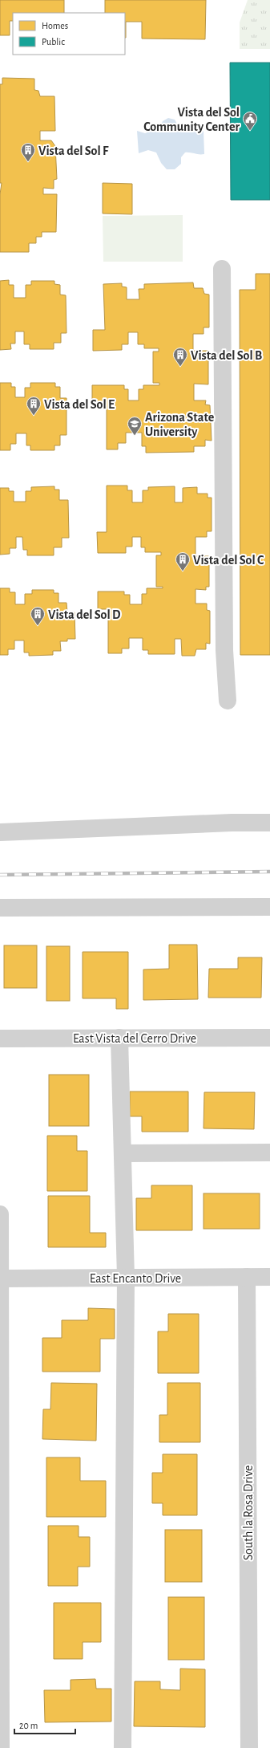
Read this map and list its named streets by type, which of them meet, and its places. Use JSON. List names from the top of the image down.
{
  "streets": {
    "street": ["East Vista del Cerro Drive", "East Encanto Drive", "South la Rosa Drive"]
  },
  "crossings": [
    ["East Encanto Drive", "South la Rosa Drive"]
  ],
  "places": {
    "public building": ["Vista del Sol Community Center"],
    "building": [
      "Vista del Sol F",
      "Vista del Sol B",
      "Vista del Sol E",
      "Vista del Sol C",
      "Vista del Sol D"
    ],
    "school or university": ["Arizona State University"]
  },
  "legend": ["Homes", "Public"],
  "scale_bar": "20 m"
}
